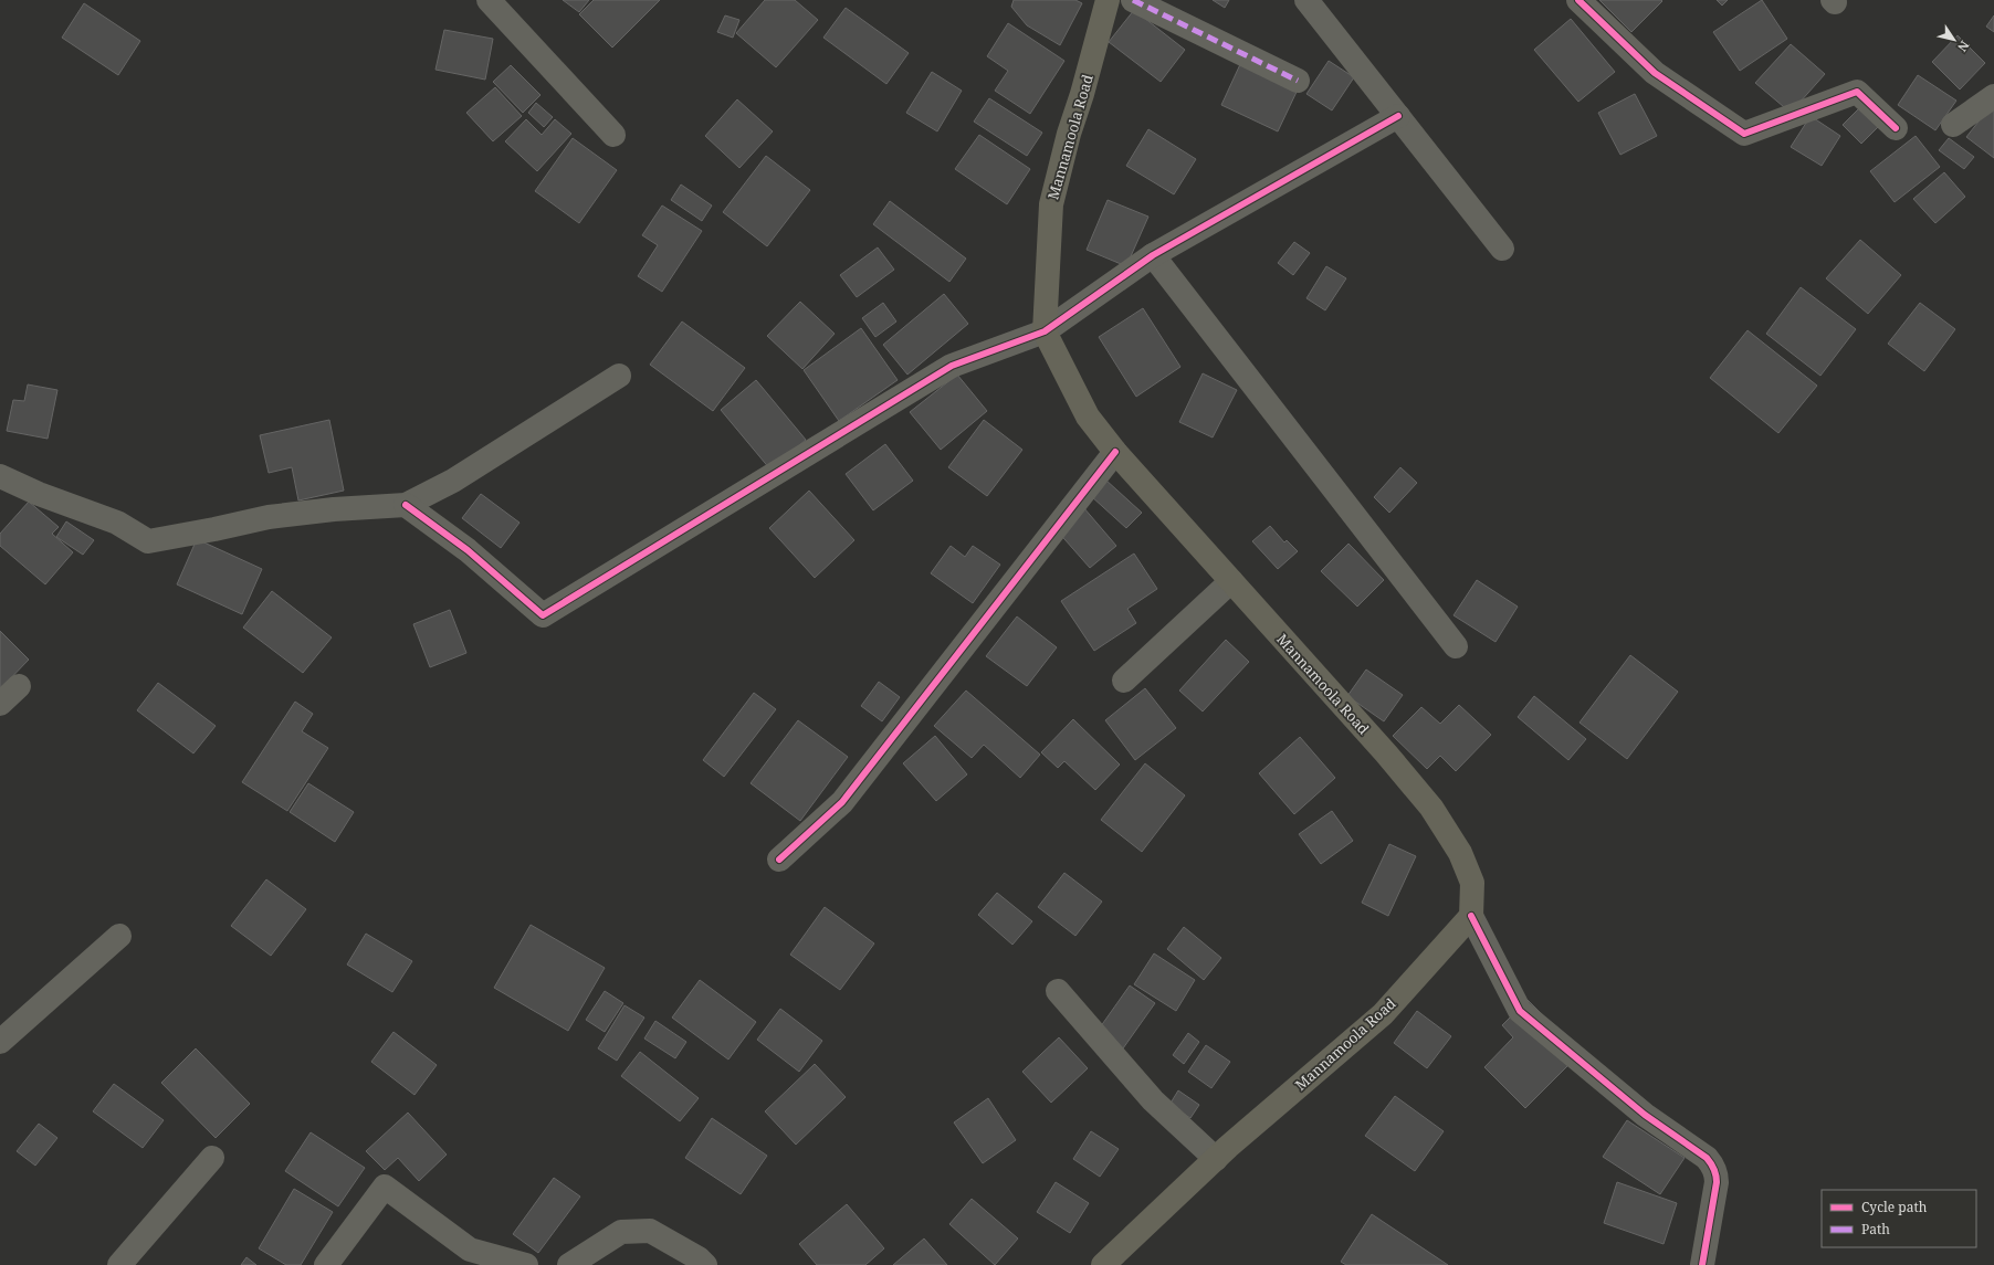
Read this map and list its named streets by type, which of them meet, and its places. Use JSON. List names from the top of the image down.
{
  "streets": {
    "main road": ["Mannamoola Road"]
  },
  "legend": ["Cycle path", "Path"],
  "north": "bottom right"
}
